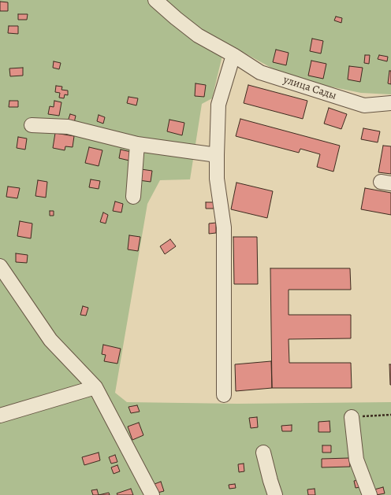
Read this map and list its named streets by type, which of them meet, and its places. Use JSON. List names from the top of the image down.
{
  "streets": {
    "street": ["улица Сады"]
  }
}
